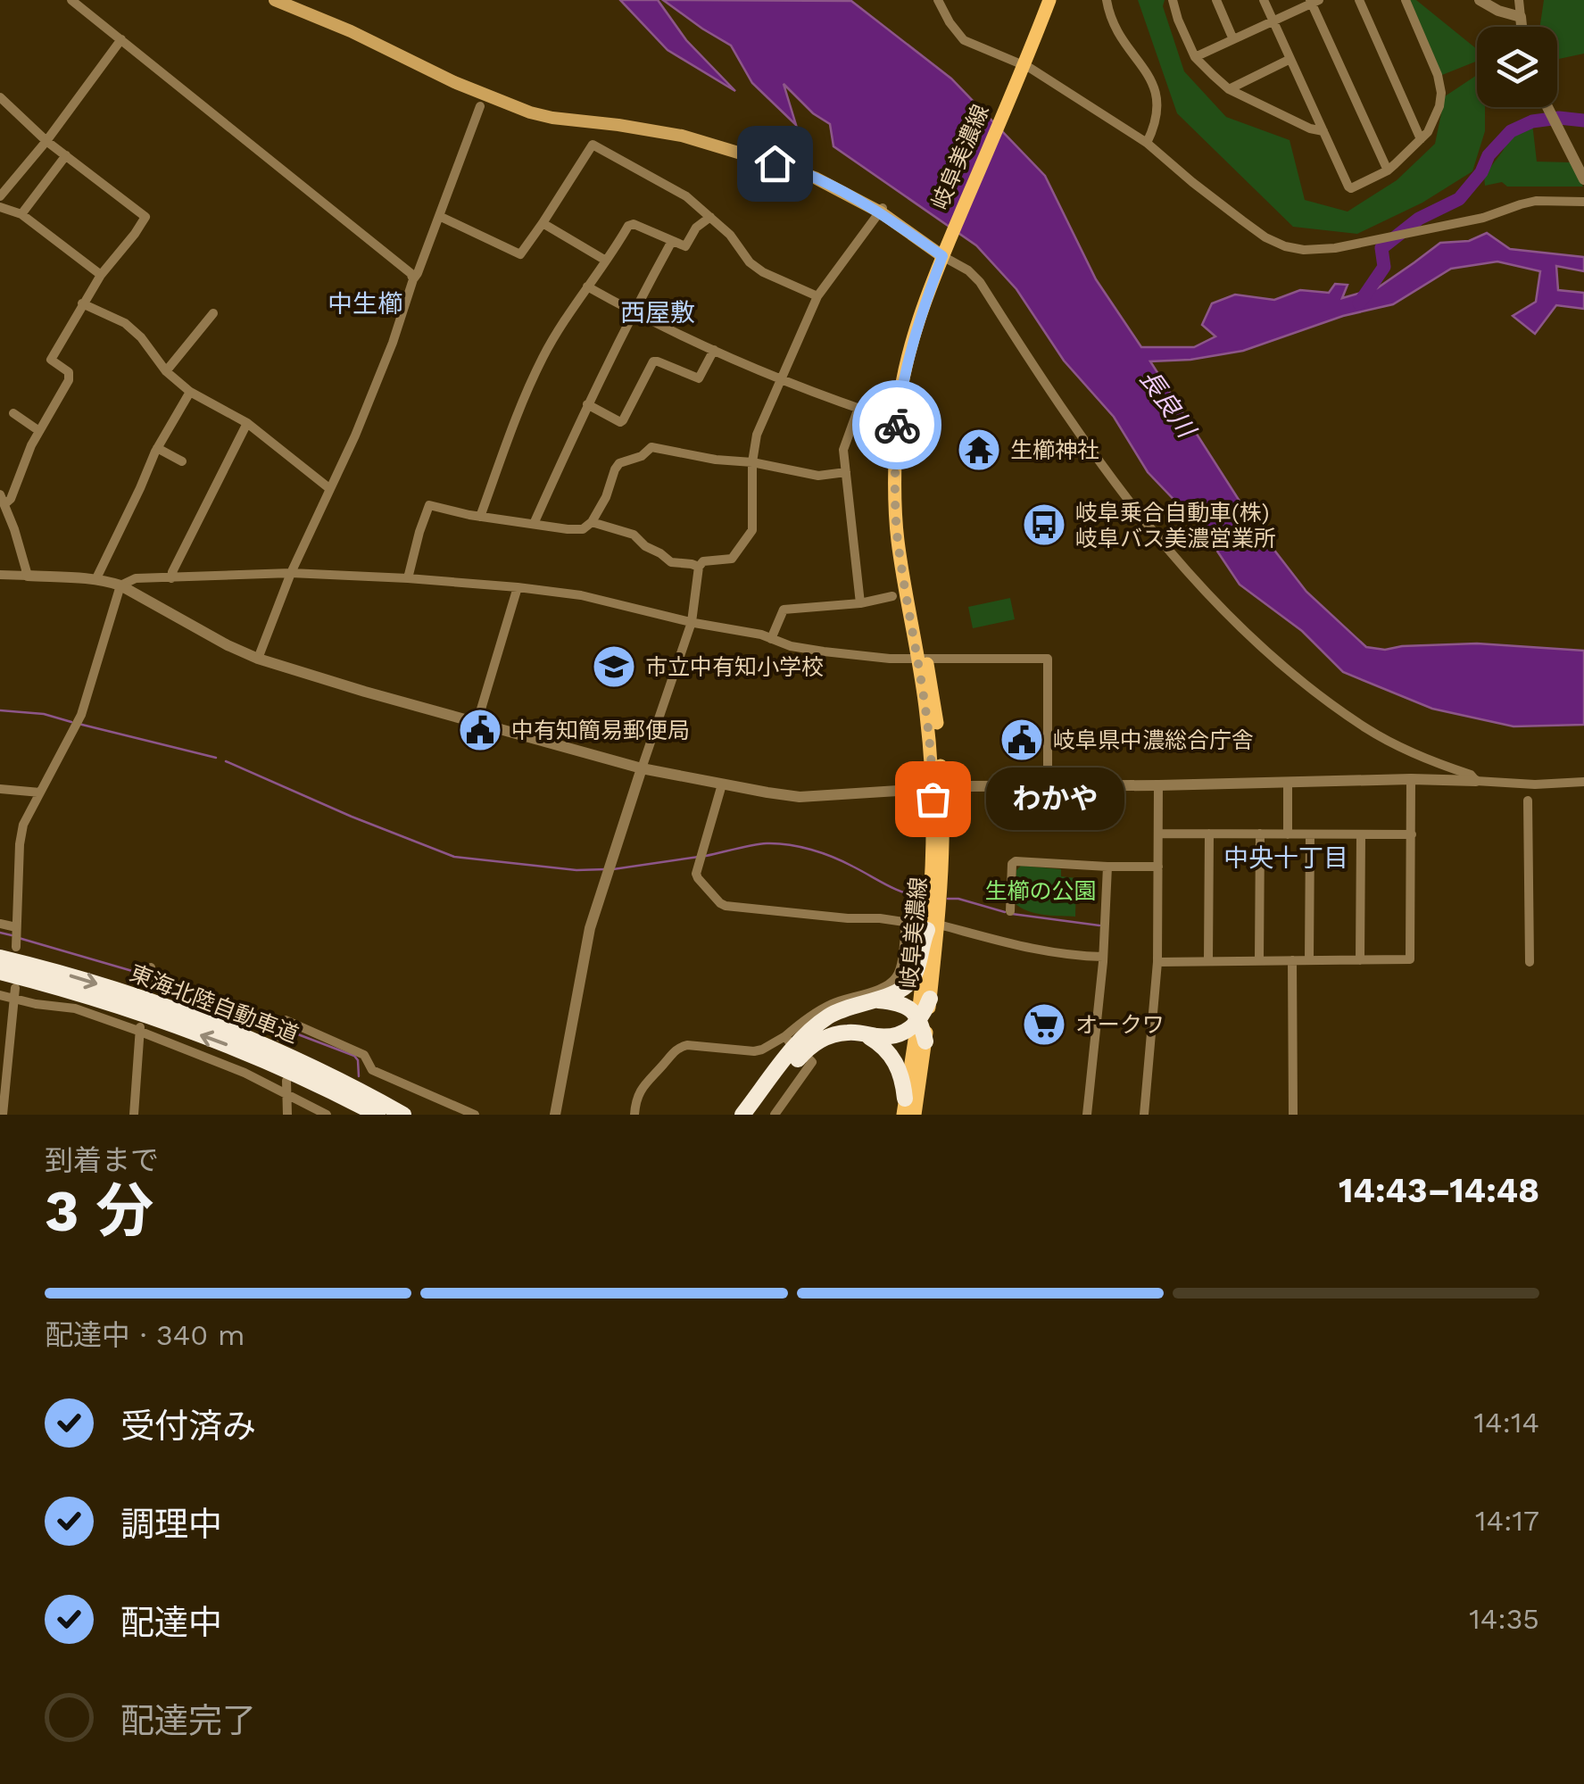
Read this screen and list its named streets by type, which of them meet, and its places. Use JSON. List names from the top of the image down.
{
  "streets": {
    "highway": ["東海北陸自動車道"],
    "main road": ["岐阜美濃線"]
  },
  "districts": ["中生櫛", "西屋敷", "中央十丁目"],
  "water": ["長良川"],
  "parks": ["生櫛の公園"],
  "places": {
    "temple": ["生櫛神社"],
    "bus stop": ["岐阜乗合自動車(株) 岐阜バス美濃営業所"],
    "school or university": ["市立中有知小学校"],
    "public building": ["中有知簡易郵便局", "岐阜県中濃総合庁舎"],
    "other": ["わかや"],
    "supermarket": ["オークワ"]
  },
  "page": {
    "bubble": "わかや",
    "heading": ["3 分", "到着まで", "14:43–14:48"],
    "bar": "配達中 · 340 m",
    "list": [
      ["受付済み", "14:14"],
      ["調理中", "14:17"],
      ["配達中", "14:35"],
      "配達完了"
    ]
  }
}
